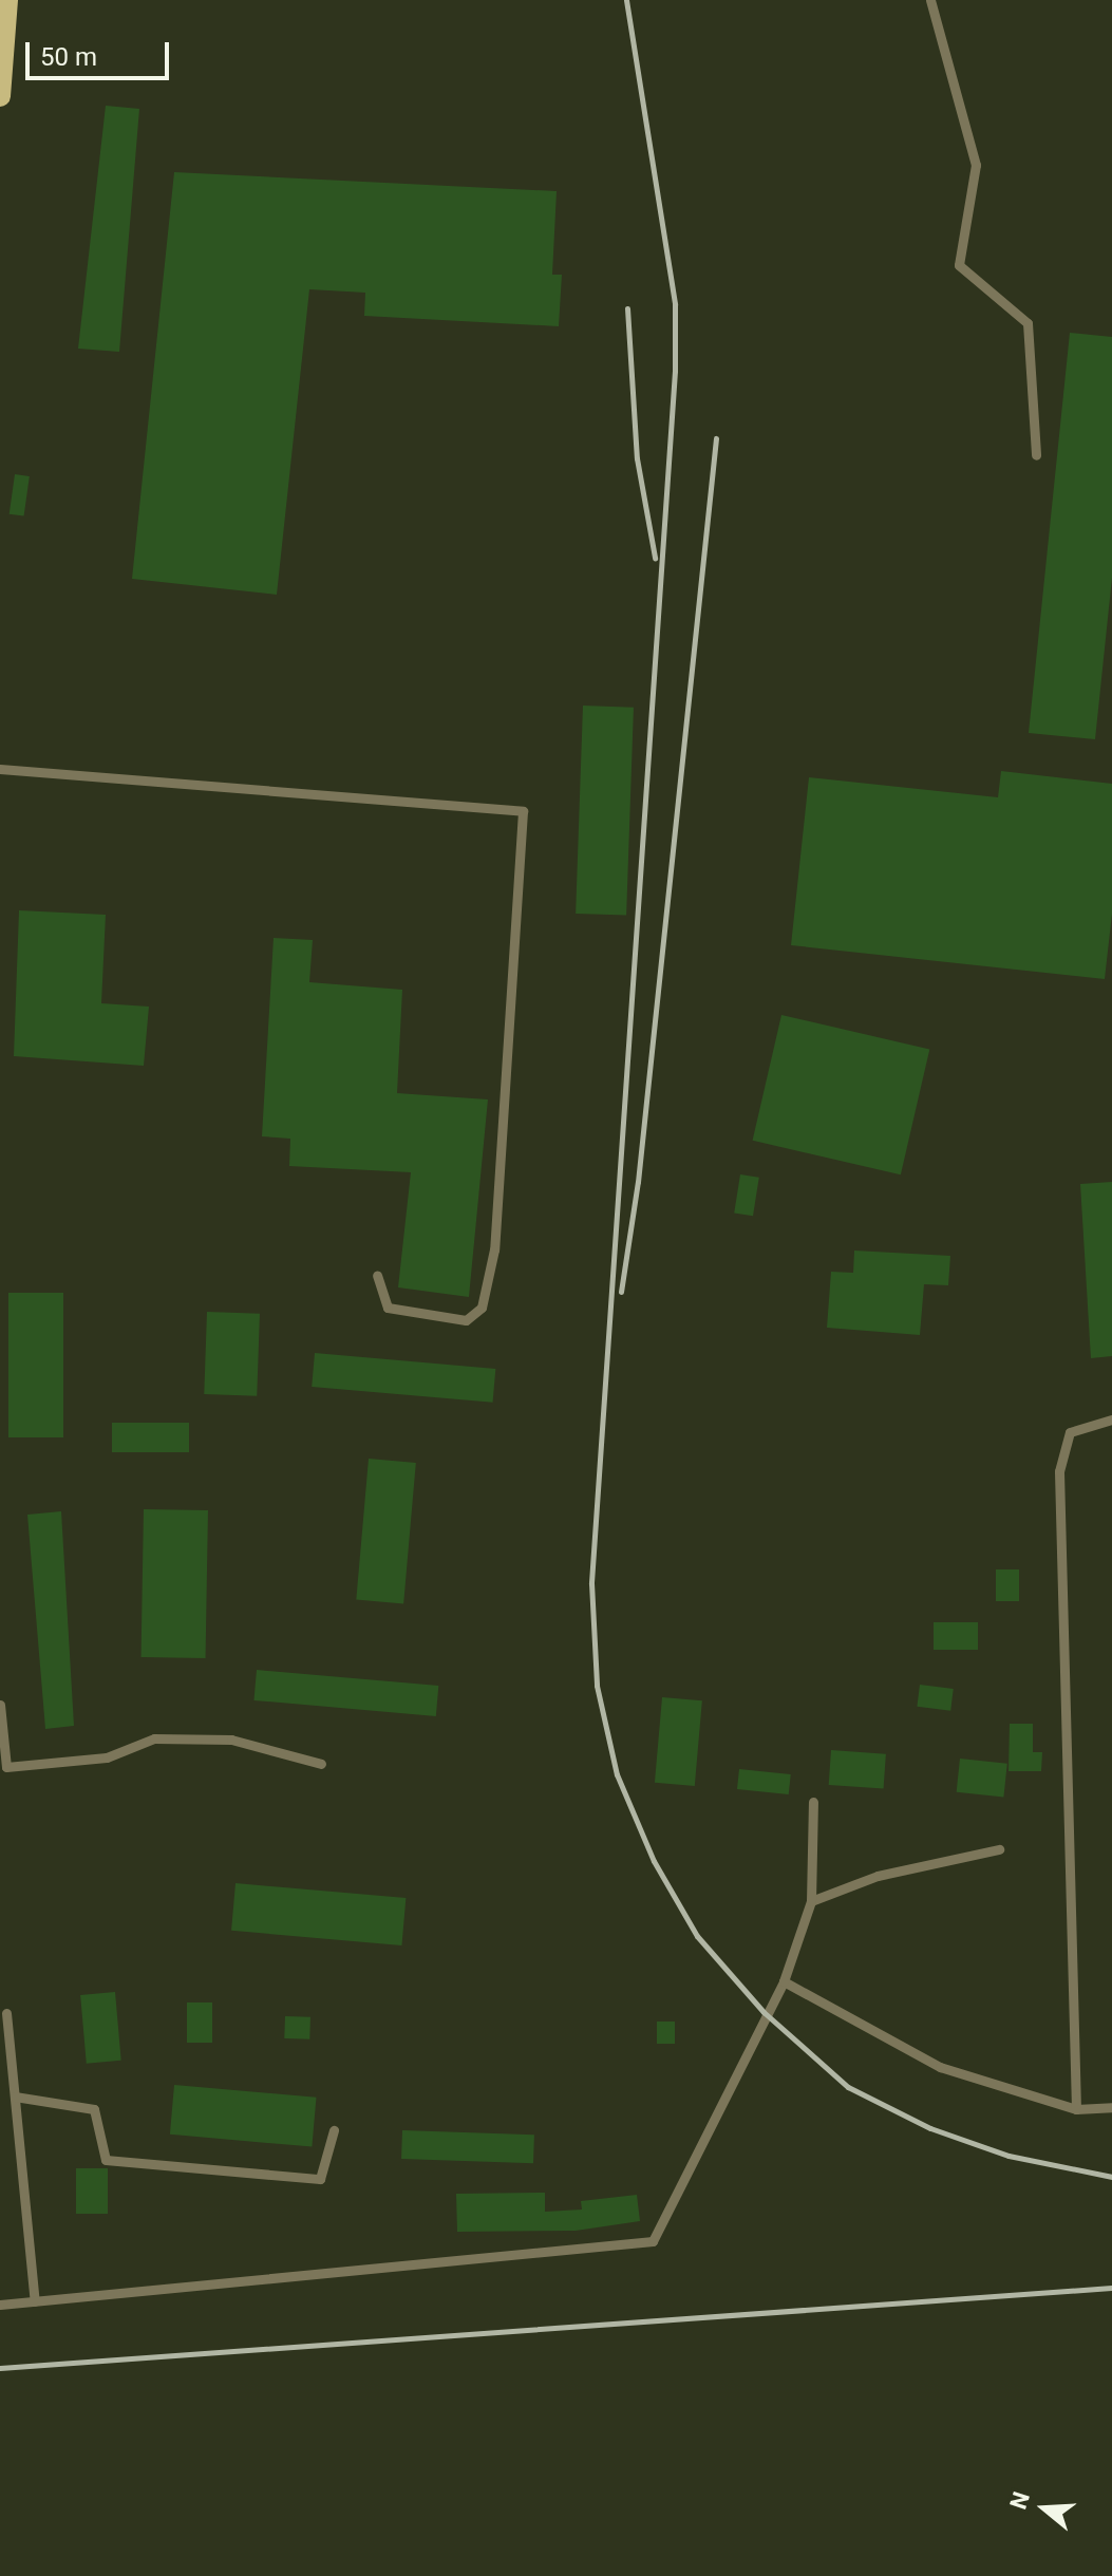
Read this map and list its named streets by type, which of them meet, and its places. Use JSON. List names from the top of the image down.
{
  "scale_bar": "50 m",
  "north": "left"
}
